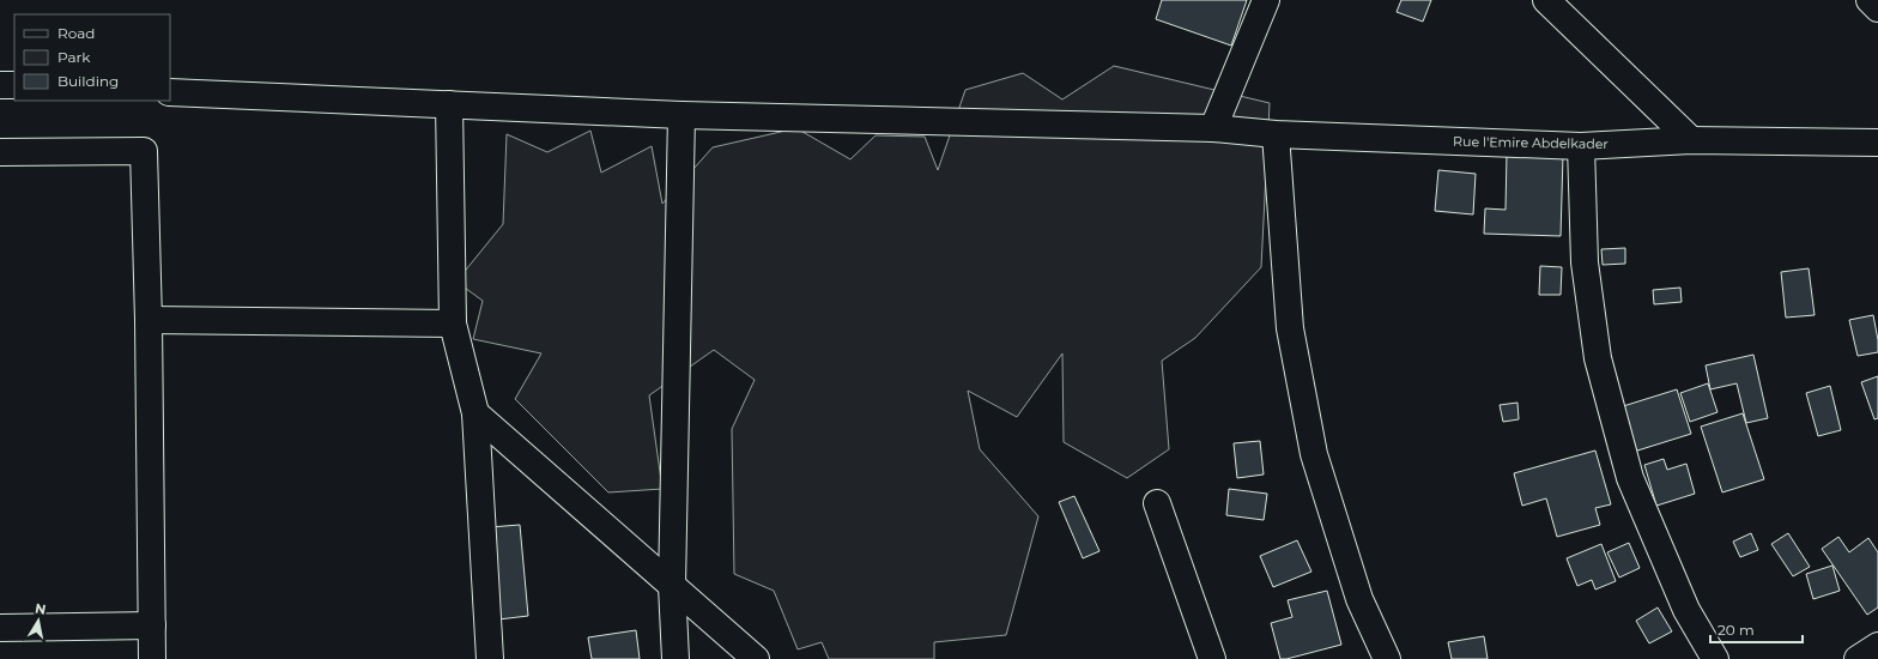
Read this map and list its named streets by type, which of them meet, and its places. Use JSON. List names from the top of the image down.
{
  "streets": {
    "street": ["Rue l'Emire Abdelkader"]
  },
  "legend": ["Road", "Park", "Building"],
  "scale_bar": "20 m",
  "north": "top"
}
